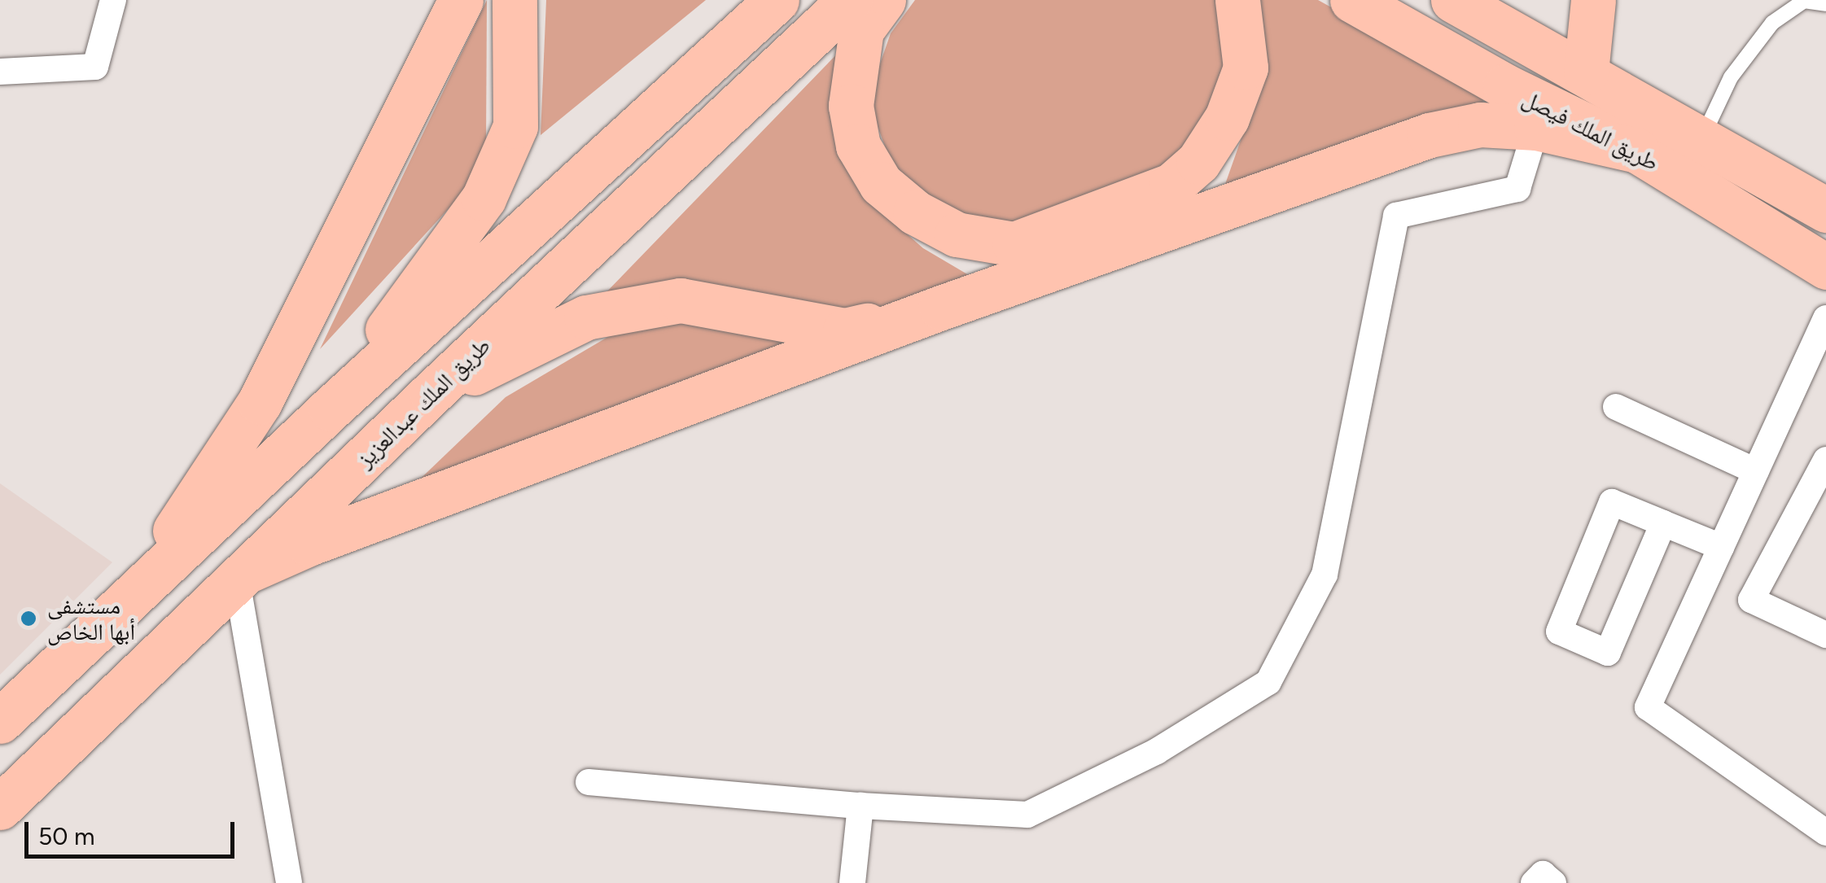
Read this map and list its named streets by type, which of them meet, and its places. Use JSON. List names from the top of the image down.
{
  "streets": {
    "highway": ["طريق الملك فيصل", "طريق الملك عبدالعزيز"]
  },
  "places": ["مستشفى أبها الخاص"],
  "scale_bar": "50 m"
}
